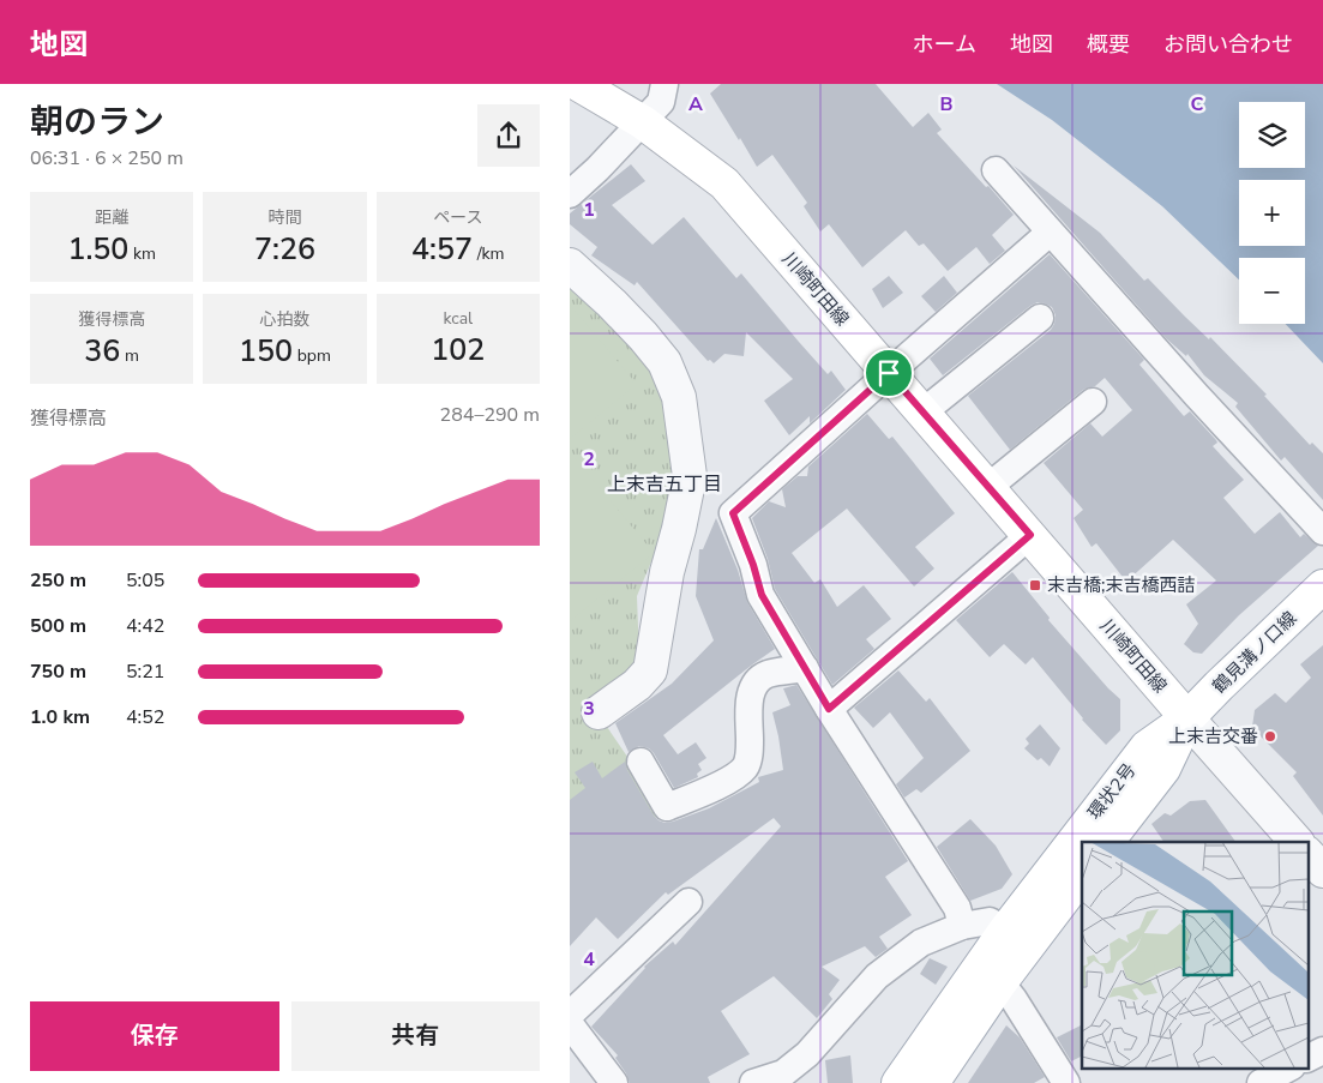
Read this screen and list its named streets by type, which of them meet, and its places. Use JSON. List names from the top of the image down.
{
  "streets": {
    "main road": ["川崎町田線", "鶴見溝ノ口線", "環状2号"]
  },
  "crossings": [
    ["川崎町田線", "鶴見溝ノ口線"],
    ["川崎町田線", "環状2号"],
    ["鶴見溝ノ口線", "環状2号"]
  ],
  "districts": ["上末吉五丁目"],
  "places": {
    "transit": ["末吉橋;末吉橋西詰"],
    "other": ["上末吉交番"]
  },
  "page": {
    "header": "地図",
    "nav": [
      "ホーム",
      "地図",
      "概要",
      "お問い合わせ"
    ],
    "heading": ["朝のラン", "06:31 · 6 × 250 m"],
    "map_buttons": ["+", "−"],
    "stats": [
      ["距離", "1.50 km"],
      ["時間", "7:26"],
      ["ペース", "4:57 /km"],
      ["獲得標高", "36 m"],
      ["心拍数", "150 bpm"],
      ["kcal", "102"]
    ],
    "chart": ["獲得標高", "284–290 m"],
    "list": [
      {
        "name": "250 m",
        "note": "5:05"
      },
      {
        "name": "500 m",
        "note": "4:42"
      },
      {
        "name": "750 m",
        "note": "5:21"
      },
      {
        "name": "1.0 km",
        "note": "4:52"
      }
    ],
    "buttons": ["保存", "共有"]
  },
  "grid": {
    "columns": ["A", "B", "C"],
    "rows": [
      "1",
      "2",
      "3",
      "4"
    ]
  }
}
